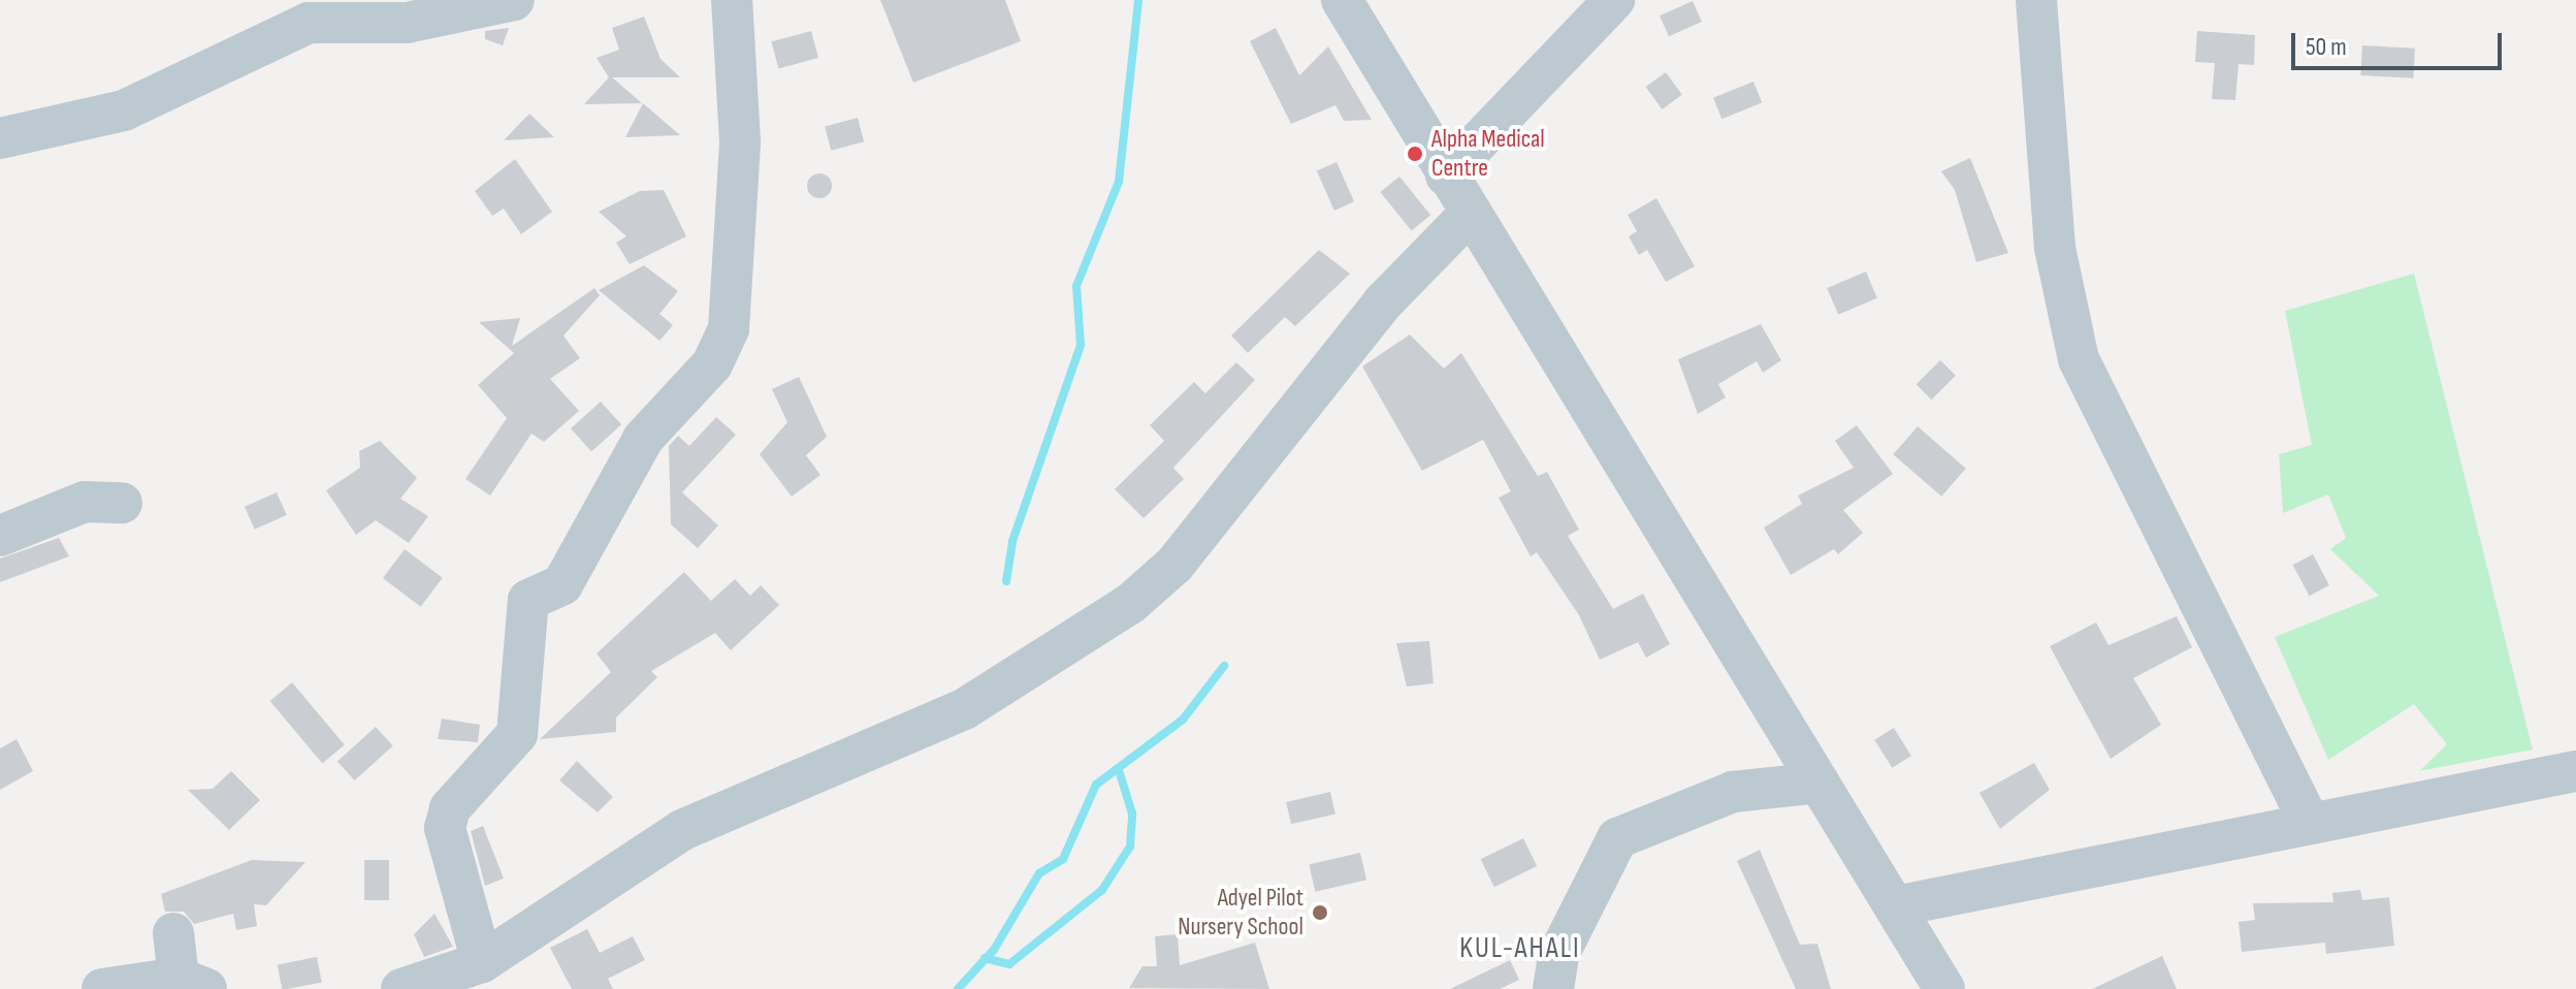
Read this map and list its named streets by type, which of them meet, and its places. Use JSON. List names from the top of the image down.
{
  "districts": ["KUL-AHALI"],
  "places": ["Alpha Medical Centre", "Adyel Pilot Nursery School"],
  "scale_bar": "50 m"
}
